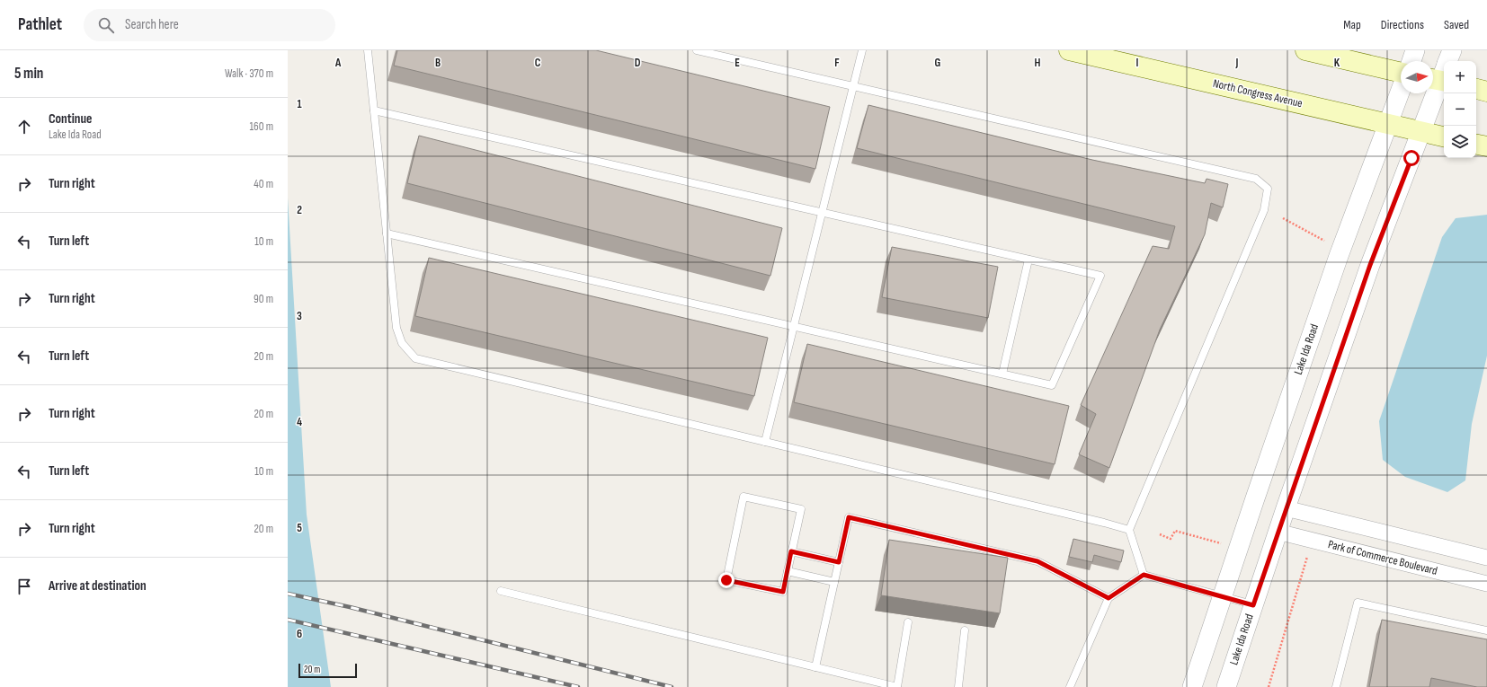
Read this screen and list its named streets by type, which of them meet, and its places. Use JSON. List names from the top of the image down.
{
  "streets": {
    "main road": ["North Congress Avenue"],
    "street": ["Lake Ida Road", "Park of Commerce Boulevard"]
  },
  "crossings": [
    ["North Congress Avenue", "Lake Ida Road"],
    ["Lake Ida Road", "Park of Commerce Boulevard"]
  ],
  "scale_bar": "20 m",
  "north": "right",
  "page": {
    "header": "Pathlet",
    "search": "Search here",
    "nav": ["Map", "Directions", "Saved"],
    "heading": ["5 min", "Walk · 370 m"],
    "map_buttons": ["+", "−"],
    "list": [
      ["Continue", "Lake Ida Road", "160 m"],
      ["Turn right", "40 m"],
      ["Turn left", "10 m"],
      ["Turn right", "90 m"],
      ["Turn left", "20 m"],
      ["Turn right", "20 m"],
      ["Turn left", "10 m"],
      ["Turn right", "20 m"],
      "Arrive at destination"
    ],
    "scale": "20 m"
  },
  "grid": {
    "columns": [
      "A",
      "B",
      "C",
      "D",
      "E",
      "F",
      "G",
      "H",
      "I",
      "J",
      "K"
    ],
    "rows": [
      "1",
      "2",
      "3",
      "4",
      "5",
      "6"
    ]
  }
}
